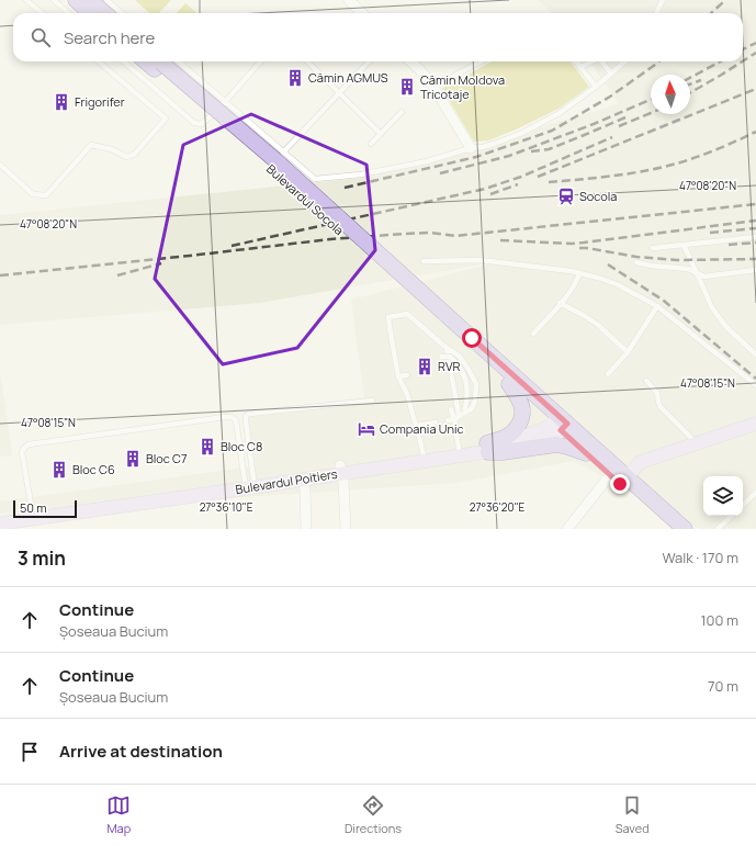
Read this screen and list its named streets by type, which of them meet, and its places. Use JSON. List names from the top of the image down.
{
  "streets": {
    "main road": ["Bulevardul Socola", "Bulevardul Poitiers"]
  },
  "places": {
    "building": [
      "Cămin AGMUS",
      "Cămin Moldova Tricotaje",
      "Frigorifer",
      "RVR",
      "Bloc C8",
      "Bloc C7",
      "Bloc C6"
    ],
    "station": ["Socola"],
    "hotel": ["Compania Unic"]
  },
  "scale_bar": "50 m",
  "north": "top",
  "page": {
    "search": "Search here",
    "scale": "50 m",
    "heading": ["3 min", "Walk · 170 m"],
    "list": [
      ["Continue", "Șoseaua Bucium", "100 m"],
      ["Continue", "Șoseaua Bucium", "70 m"],
      "Arrive at destination"
    ],
    "nav": ["Map", "Directions", "Saved"]
  },
  "coordinates": [
    "47°08'20\"N",
    "47°08'15\"N",
    "27°36'10\"E",
    "27°36'20\"E"
  ]
}
